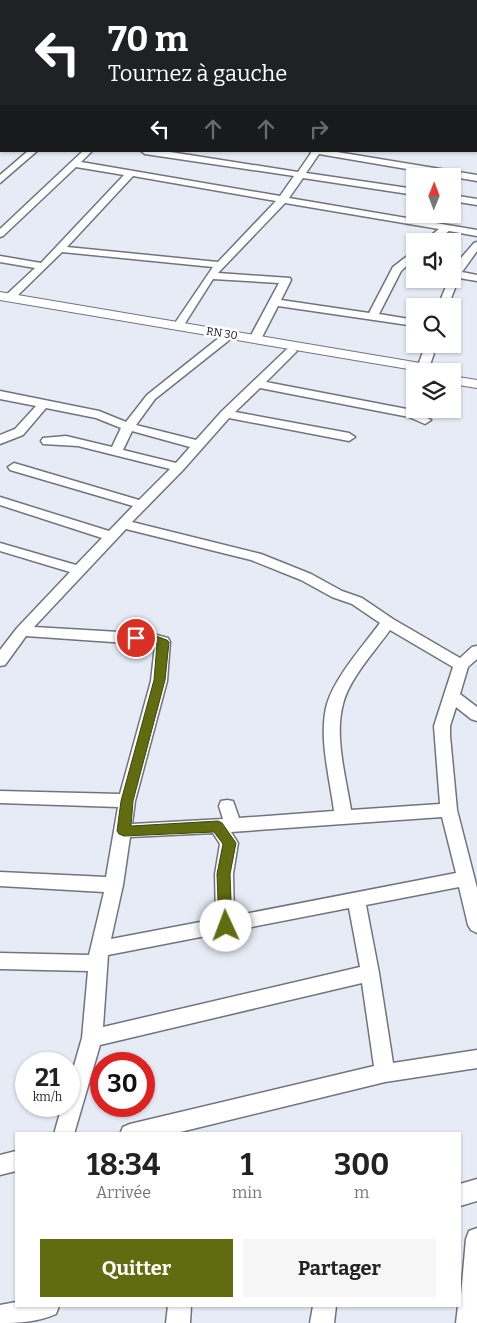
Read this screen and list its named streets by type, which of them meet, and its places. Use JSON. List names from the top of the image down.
{
  "streets": {
    "main road": ["RN 30"]
  },
  "north": "top",
  "page": {
    "turn": ["70 m", "Tournez à gauche"],
    "speed": "21 km/h",
    "limit": "30",
    "eta": [
      "18:34",
      "Arrivée",
      "1",
      "min",
      "300",
      "m"
    ],
    "buttons": ["Quitter", "Partager"]
  }
}
